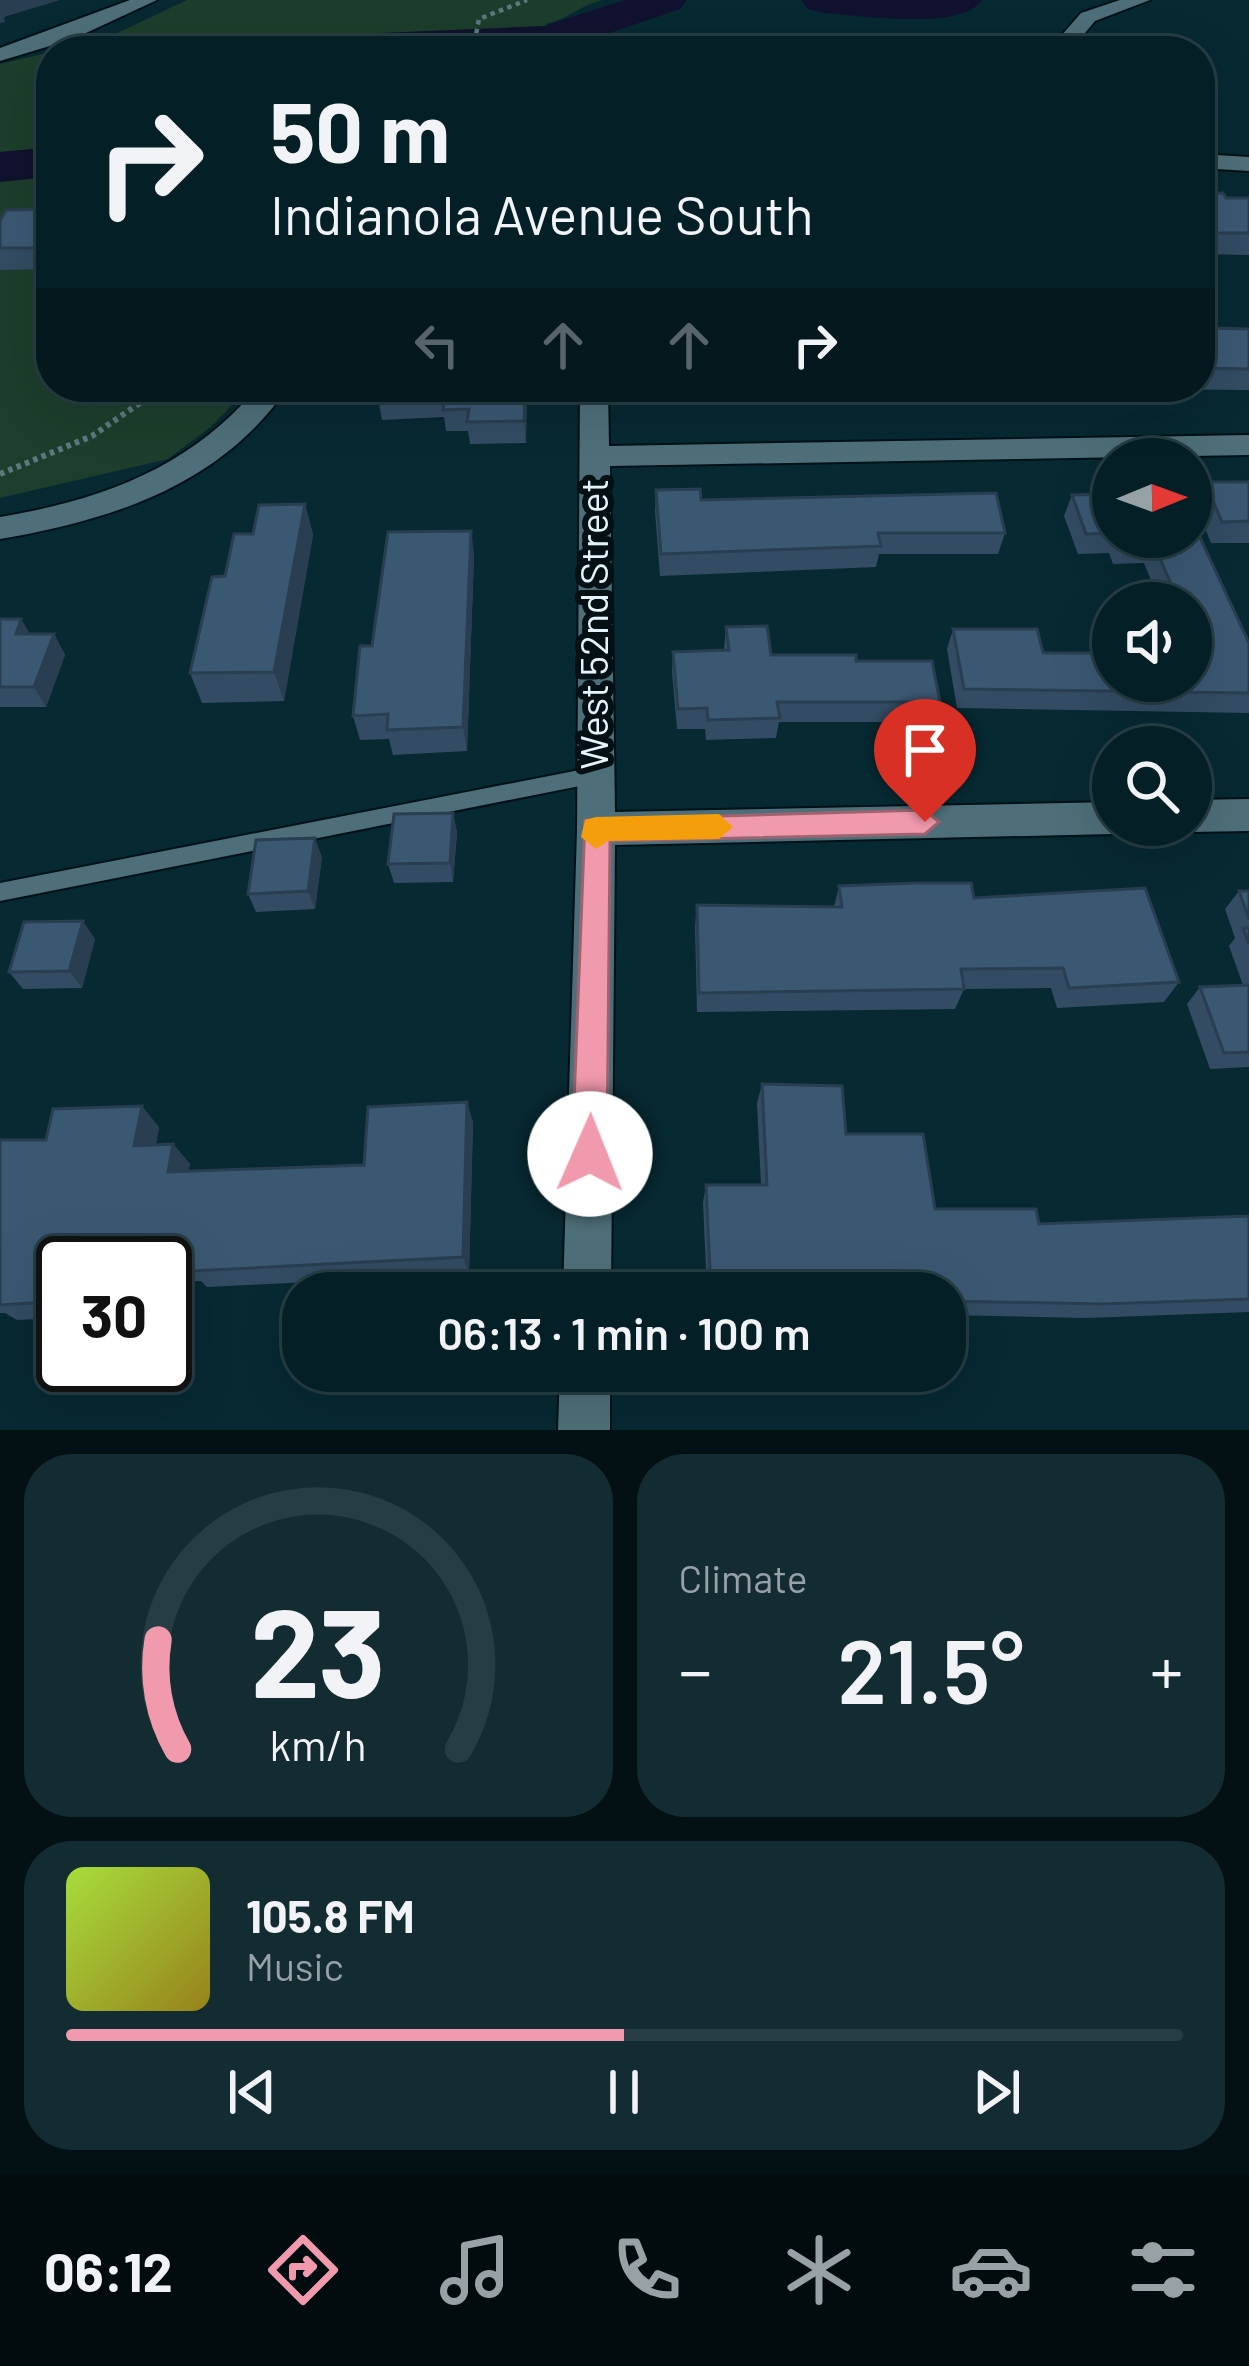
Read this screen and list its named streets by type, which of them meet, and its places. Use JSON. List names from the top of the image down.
{
  "streets": {
    "street": ["West 52nd Street"]
  },
  "north": "right",
  "page": {
    "turn": ["50 m", "Indianola Avenue South"],
    "limit": "30",
    "trip": "06:13 · 1 min · 100 m",
    "tile": "Climate",
    "heat": ["−", "21.5°", "+"],
    "song": ["105.8 FM", "Music"],
    "tabs": "06:12",
    "gauge": ["23", "km/h"]
  }
}
